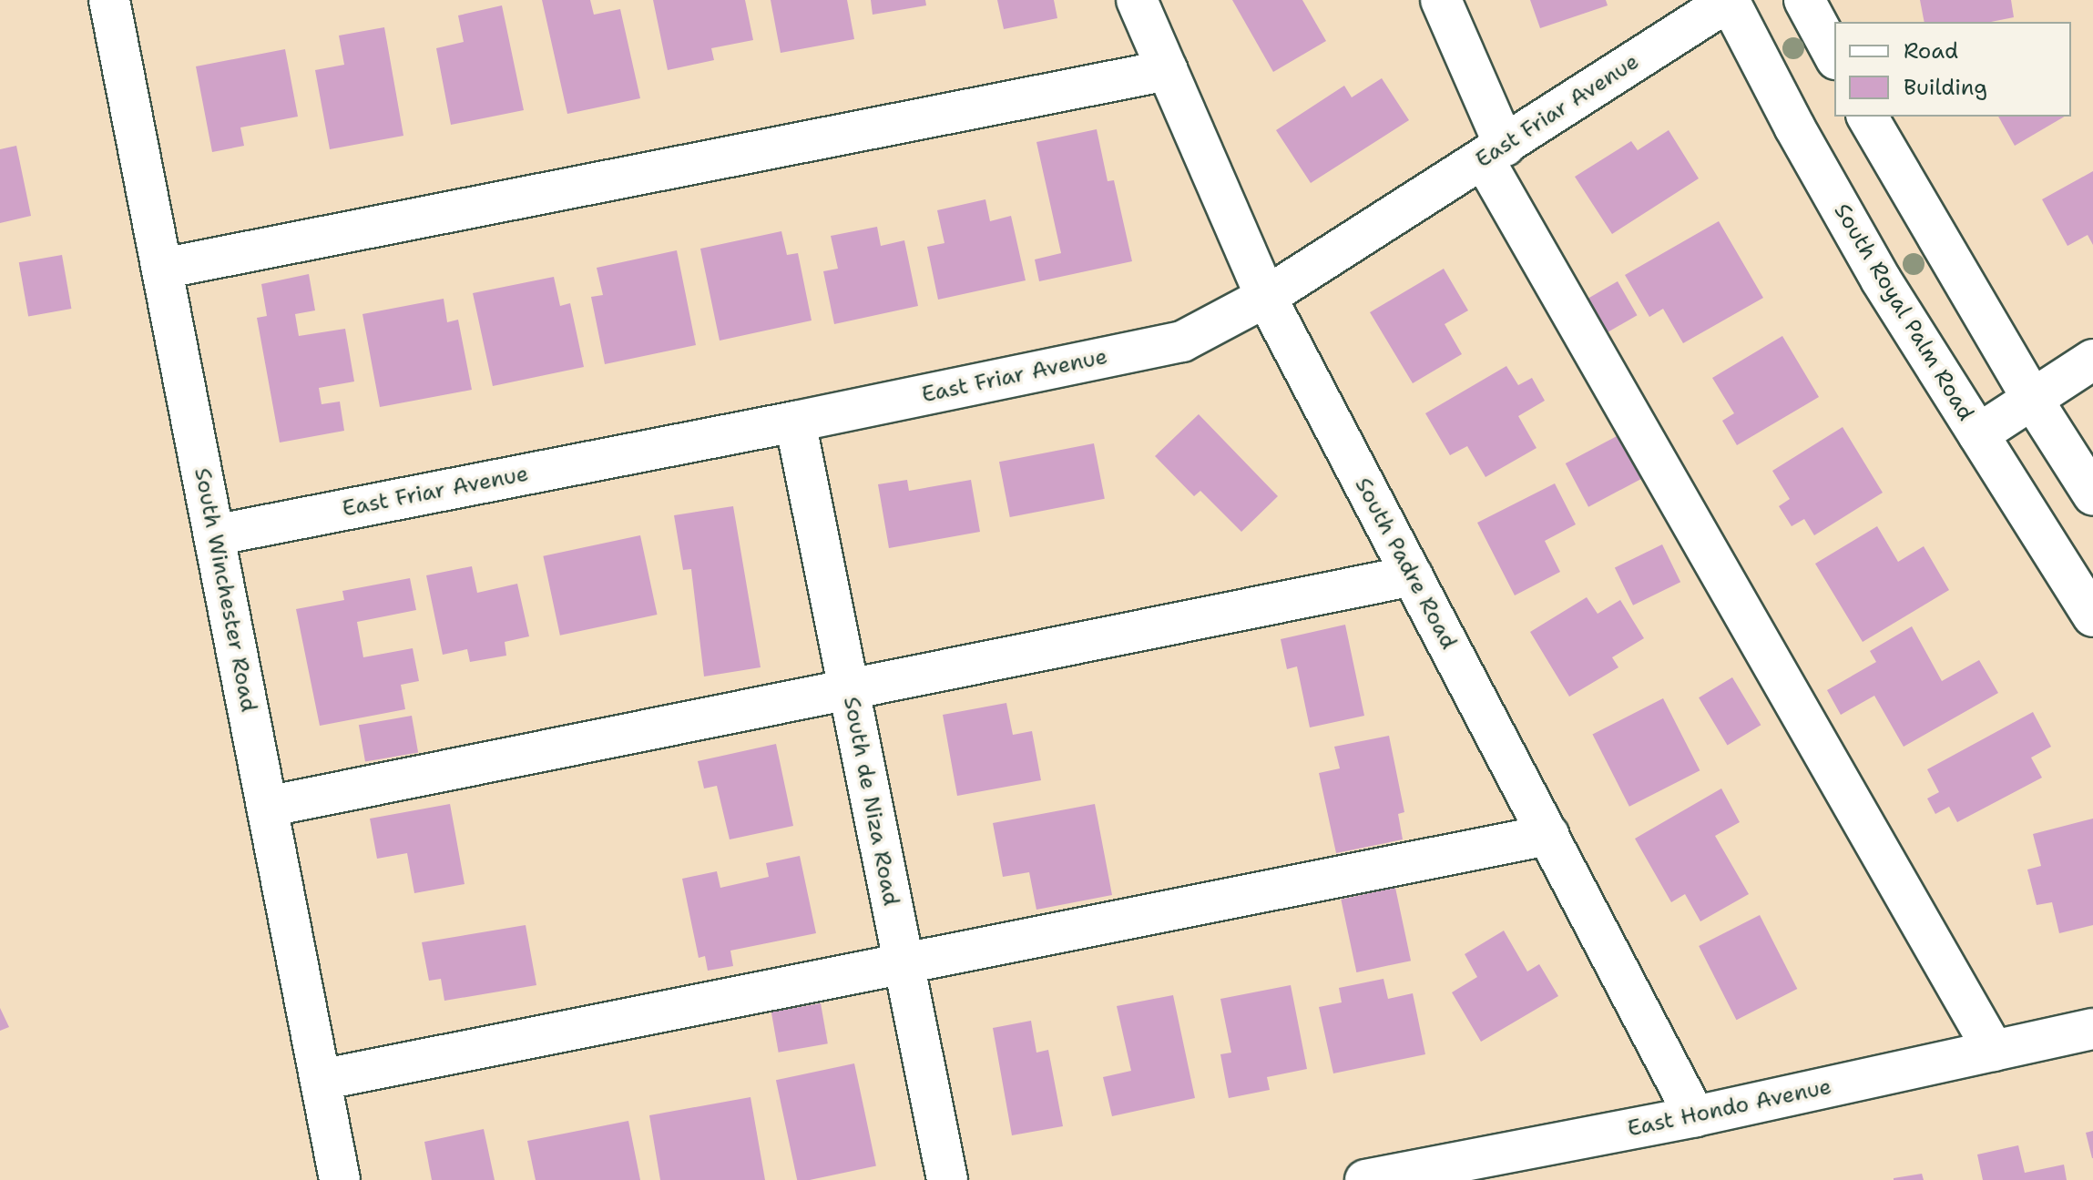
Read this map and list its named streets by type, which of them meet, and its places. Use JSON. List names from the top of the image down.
{
  "streets": {
    "street": [
      "East Friar Avenue",
      "South Royal Palm Road",
      "South Padre Road",
      "South Winchester Road",
      "South de Niza Road",
      "East Hondo Avenue"
    ]
  },
  "crossings": [
    ["East Friar Avenue", "South Royal Palm Road"],
    ["East Friar Avenue", "South Padre Road"],
    ["East Friar Avenue", "South Winchester Road"],
    ["East Friar Avenue", "South de Niza Road"],
    ["South Padre Road", "East Hondo Avenue"]
  ],
  "legend": ["Road", "Building"]
}
